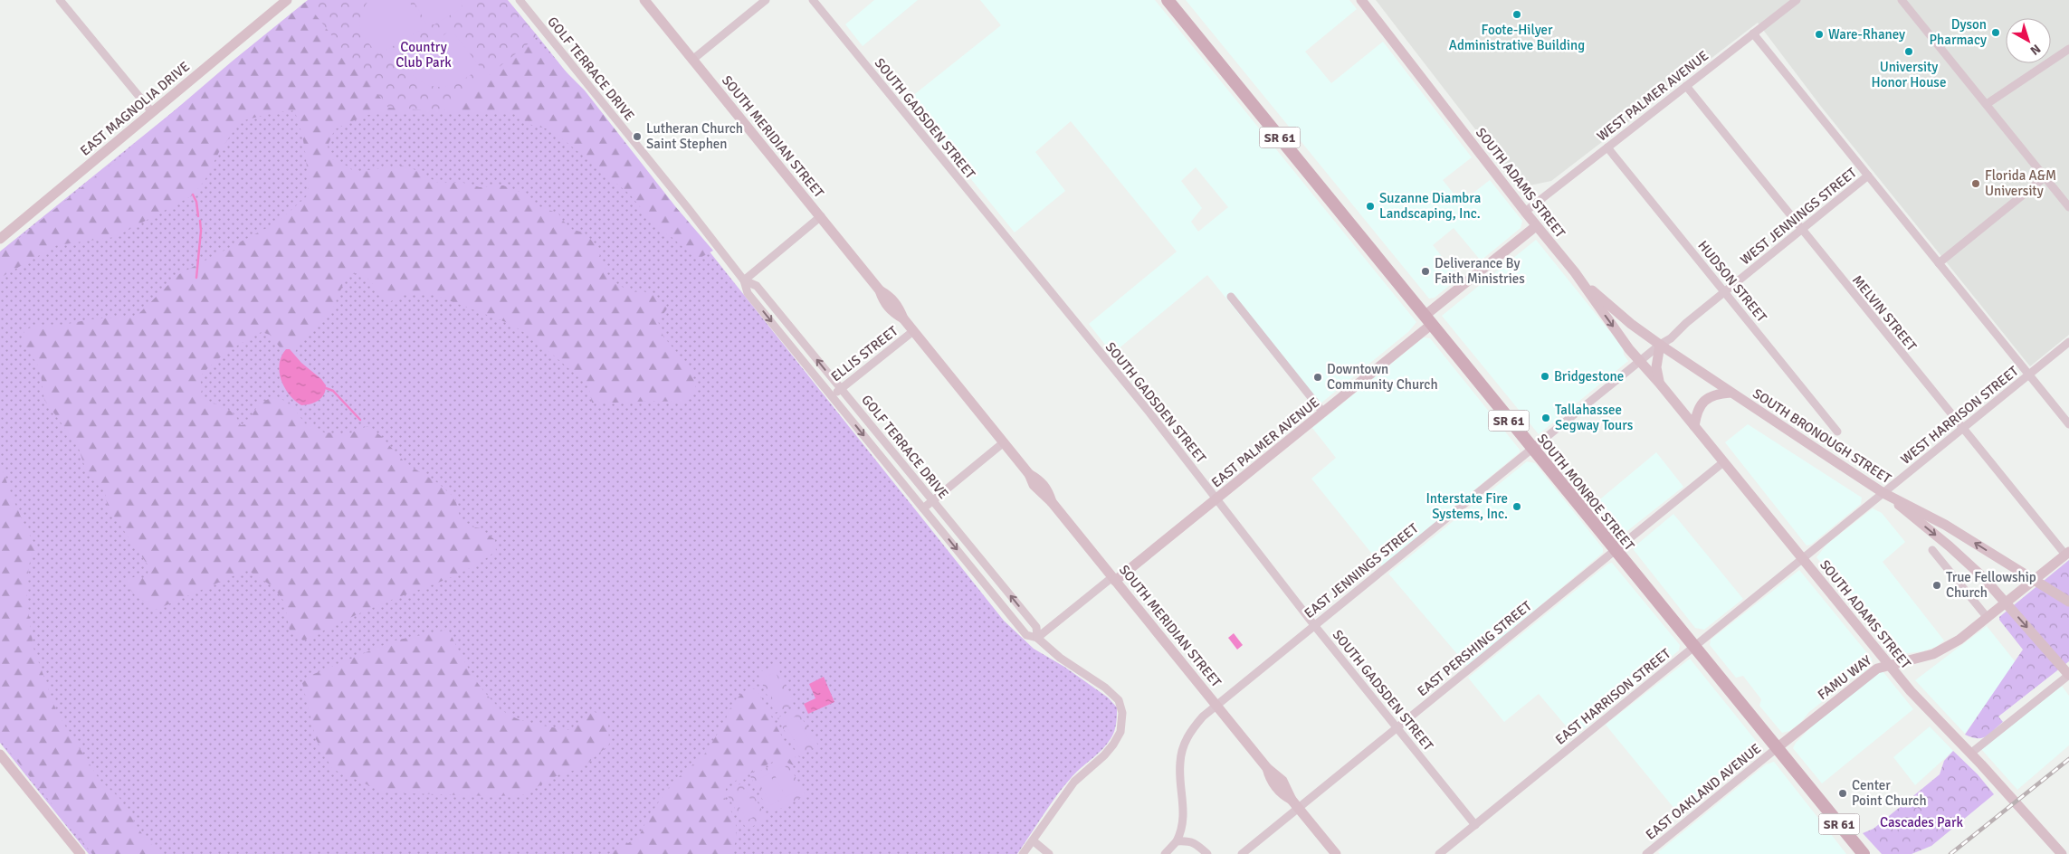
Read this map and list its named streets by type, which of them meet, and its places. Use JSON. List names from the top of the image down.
{
  "streets": {
    "main road": ["SR 61", "SOUTH MONROE STREET"],
    "street": [
      "GOLF TERRACE DRIVE",
      "WEST PALMER AVENUE",
      "EAST MAGNOLIA DRIVE",
      "SOUTH GADSDEN STREET",
      "SOUTH MERIDIAN STREET",
      "SOUTH ADAMS STREET",
      "WEST JENNINGS STREET",
      "HUDSON STREET",
      "MELVIN STREET",
      "ELLIS STREET",
      "WEST HARRISON STREET",
      "SOUTH BRONOUGH STREET",
      "EAST PALMER AVENUE",
      "EAST JENNINGS STREET",
      "EAST PERSHING STREET",
      "FAMU WAY",
      "EAST HARRISON STREET",
      "EAST OAKLAND AVENUE"
    ]
  },
  "crossings": [
    ["GOLF TERRACE DRIVE", "ELLIS STREET"],
    ["GOLF TERRACE DRIVE", "EAST PALMER AVENUE"],
    ["WEST PALMER AVENUE", "SOUTH ADAMS STREET"],
    ["WEST PALMER AVENUE", "HUDSON STREET"],
    ["WEST PALMER AVENUE", "MELVIN STREET"],
    ["SOUTH GADSDEN STREET", "EAST PALMER AVENUE"],
    ["SOUTH GADSDEN STREET", "EAST JENNINGS STREET"],
    ["SOUTH GADSDEN STREET", "EAST PERSHING STREET"],
    ["SOUTH GADSDEN STREET", "EAST HARRISON STREET"],
    ["SOUTH MERIDIAN STREET", "ELLIS STREET"],
    ["SOUTH MERIDIAN STREET", "EAST PALMER AVENUE"],
    ["SOUTH MERIDIAN STREET", "EAST JENNINGS STREET"],
    ["SOUTH MERIDIAN STREET", "EAST PERSHING STREET"],
    ["SOUTH ADAMS STREET", "WEST JENNINGS STREET"],
    ["SOUTH ADAMS STREET", "WEST HARRISON STREET"],
    ["SOUTH ADAMS STREET", "SOUTH BRONOUGH STREET"],
    ["SOUTH ADAMS STREET", "EAST PALMER AVENUE"],
    ["SOUTH ADAMS STREET", "EAST JENNINGS STREET"],
    ["SOUTH ADAMS STREET", "EAST PERSHING STREET"],
    ["SOUTH ADAMS STREET", "FAMU WAY"],
    ["SOUTH ADAMS STREET", "EAST HARRISON STREET"],
    ["WEST JENNINGS STREET", "HUDSON STREET"],
    ["WEST JENNINGS STREET", "MELVIN STREET"],
    ["WEST JENNINGS STREET", "SOUTH BRONOUGH STREET"],
    ["WEST JENNINGS STREET", "EAST JENNINGS STREET"],
    ["MELVIN STREET", "WEST HARRISON STREET"],
    ["MELVIN STREET", "FAMU WAY"],
    ["WEST HARRISON STREET", "SOUTH BRONOUGH STREET"],
    ["WEST HARRISON STREET", "EAST HARRISON STREET"],
    ["EAST PALMER AVENUE", "SOUTH MONROE STREET"],
    ["SOUTH MONROE STREET", "EAST JENNINGS STREET"],
    ["SOUTH MONROE STREET", "EAST PERSHING STREET"],
    ["SOUTH MONROE STREET", "FAMU WAY"],
    ["SOUTH MONROE STREET", "EAST HARRISON STREET"],
    ["SOUTH MONROE STREET", "EAST OAKLAND AVENUE"],
    ["FAMU WAY", "EAST OAKLAND AVENUE"]
  ],
  "parks": ["Country Club Park", "Cascades Park"],
  "places": [
    "Foote-Hilyer Administrative Building",
    "Dyson Pharmacy",
    "Ware-Rhaney",
    "University Honor House",
    "Lutheran Church Saint Stephen",
    "Florida A&M University",
    "Suzanne Diambra Landscaping, Inc.",
    "Deliverance By Faith Ministries",
    "Bridgestone",
    "Downtown Community Church",
    "Tallahassee Segway Tours",
    "Interstate Fire Systems, Inc.",
    "True Fellowship Church",
    "Center Point Church"
  ],
  "north": "bottom right"
}
